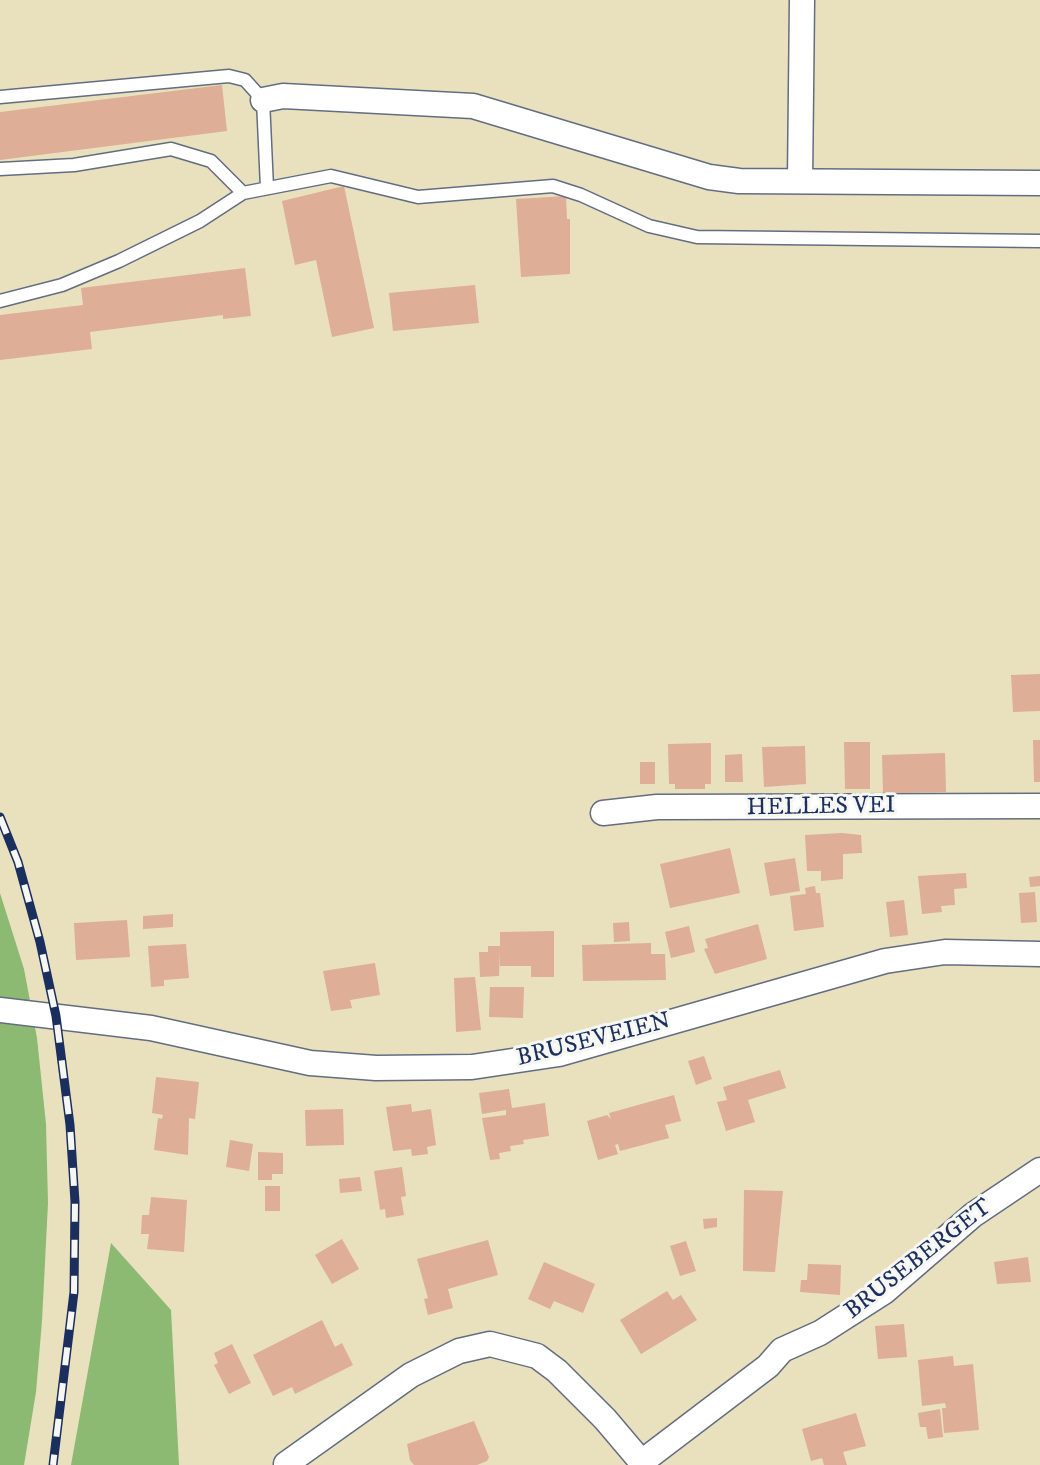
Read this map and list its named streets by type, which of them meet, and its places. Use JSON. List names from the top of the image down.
{
  "streets": {
    "street": ["HELLES VEI", "BRUSEVEIEN", "BRUSEBERGET"]
  }
}
